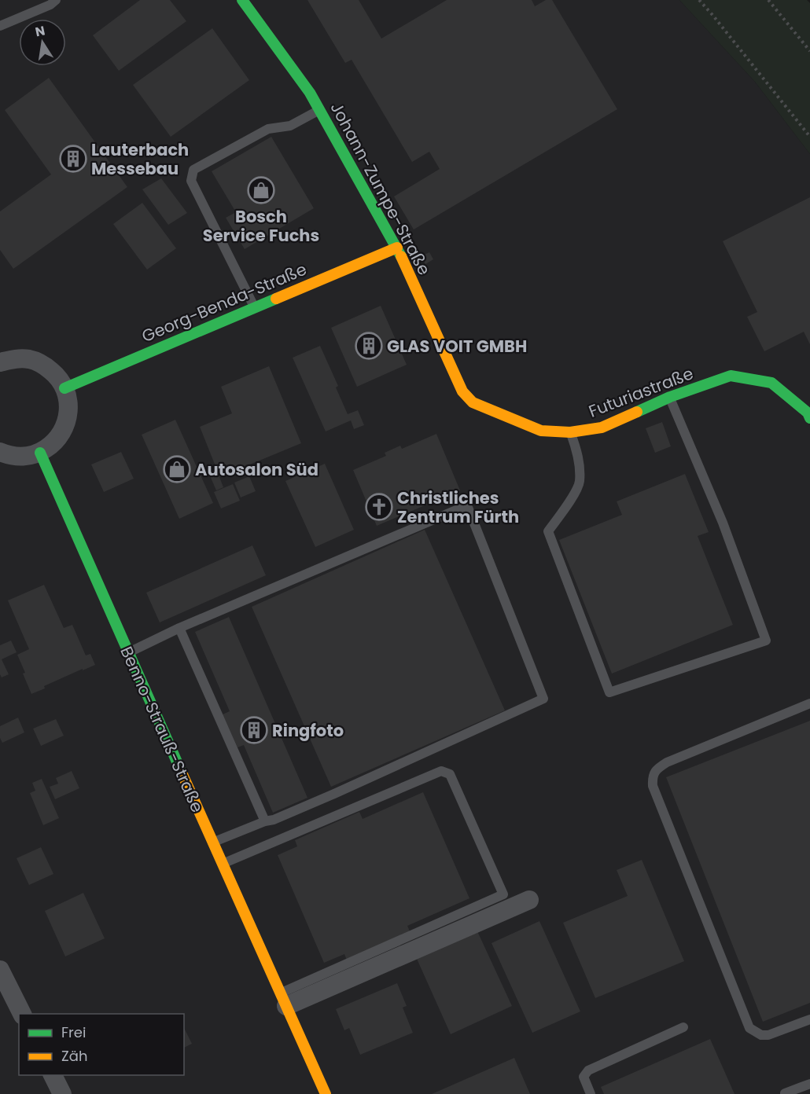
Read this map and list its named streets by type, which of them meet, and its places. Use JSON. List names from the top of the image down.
{
  "streets": {
    "street": [
      "Johann-Zumpe-Straße",
      "Georg-Benda-Straße",
      "Futuriastraße",
      "Benno-Strauß-Straße"
    ]
  },
  "crossings": [
    ["Johann-Zumpe-Straße", "Georg-Benda-Straße"],
    ["Johann-Zumpe-Straße", "Futuriastraße"]
  ],
  "places": {
    "building": ["Lauterbach Messebau", "GLAS VOIT GMBH", "Ringfoto"],
    "shop": ["Bosch Service Fuchs", "Autosalon Süd"],
    "church": ["Christliches Zentrum Fürth"]
  },
  "legend": ["Frei", "Zäh"],
  "north": "top"
}
